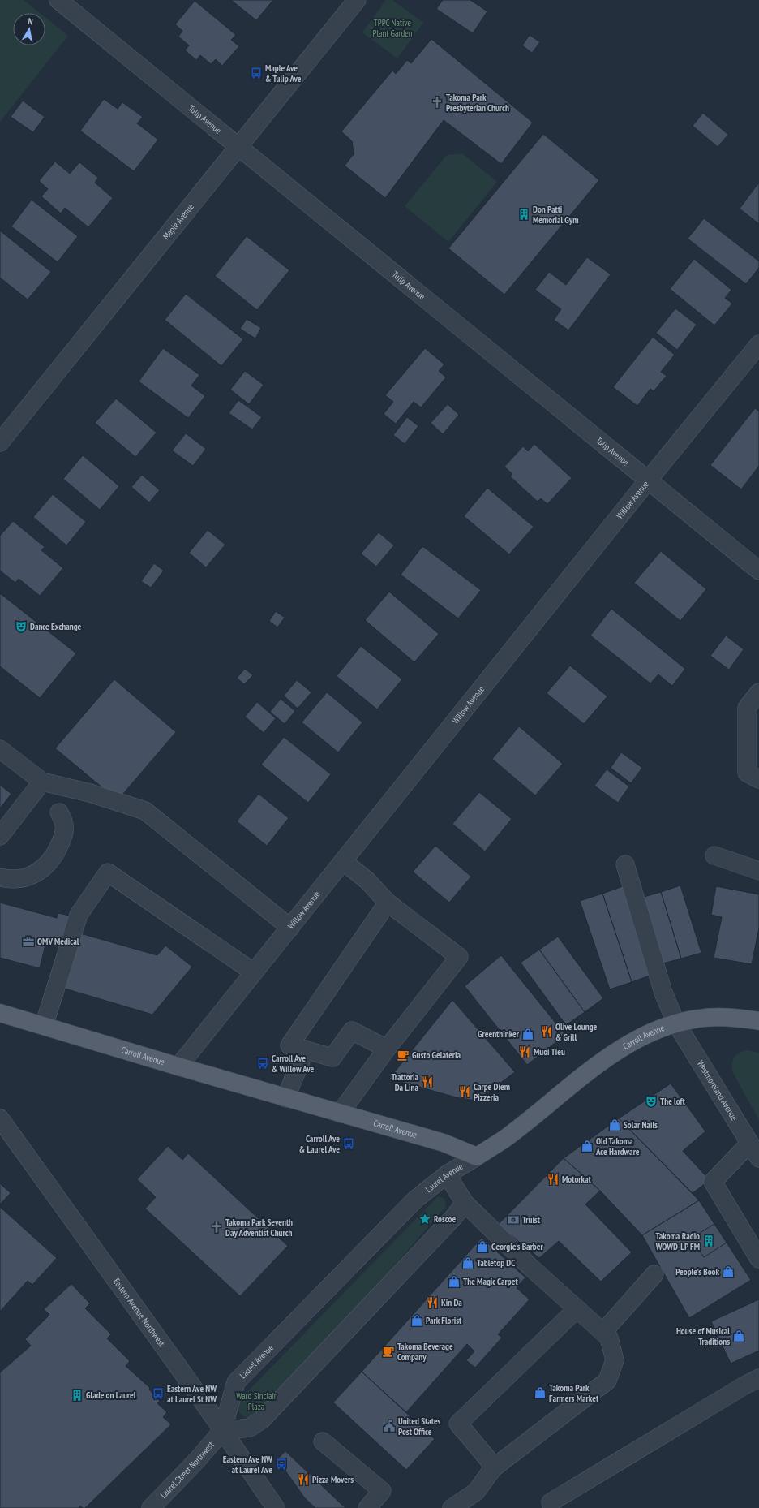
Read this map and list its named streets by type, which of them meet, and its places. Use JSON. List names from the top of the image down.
{
  "streets": {
    "main road": ["Carroll Avenue"],
    "street": [
      "Tulip Avenue",
      "Maple Avenue",
      "Willow Avenue",
      "Westmoreland Avenue",
      "Laurel Avenue",
      "Eastern Avenue Northwest",
      "Laurel Street Northwest"
    ]
  },
  "crossings": [
    ["Tulip Avenue", "Maple Avenue"],
    ["Tulip Avenue", "Willow Avenue"],
    ["Willow Avenue", "Carroll Avenue"],
    ["Carroll Avenue", "Westmoreland Avenue"],
    ["Carroll Avenue", "Laurel Avenue"],
    ["Laurel Avenue", "Eastern Avenue Northwest"],
    ["Laurel Avenue", "Laurel Street Northwest"],
    ["Eastern Avenue Northwest", "Laurel Street Northwest"]
  ],
  "parks": ["TPPC Native Plant Garden", "Ward Sinclair Plaza"],
  "places": {
    "bus stop": [
      "Maple Ave & Tulip Ave",
      "Carroll Ave & Willow Ave",
      "Carroll Ave & Laurel Ave",
      "Eastern Ave NW at Laurel St NW",
      "Eastern Ave NW at Laurel Ave"
    ],
    "church": ["Takoma Park Presbyterian Church", "Takoma Park Seventh Day Adventist Church"],
    "building": ["Don Patti Memorial Gym", "Takoma Radio WOWD-LP FM", "Glade on Laurel"],
    "theatre": ["Dance Exchange", "The loft"],
    "office": ["OMV Medical"],
    "restaurant": [
      "Olive Lounge & Grill",
      "Muoi Tieu",
      "Trattoria Da Lina",
      "Carpe Diem Pizzeria",
      "Motorkat",
      "Kin Da",
      "Pizza Movers"
    ],
    "shop": [
      "Greenthinker",
      "Solar Nails",
      "Old Takoma Ace Hardware",
      "Georgie's Barber",
      "Tabletop DC",
      "People's Book",
      "The Magic Carpet",
      "Park Florist",
      "House of Musical Traditions",
      "Takoma Park Farmers Market"
    ],
    "cafe": ["Gusto Gelateria", "Takoma Beverage Company"],
    "place": ["Roscoe"],
    "bank": ["Truist"],
    "public building": ["United States Post Office"]
  },
  "north": "top"
}
